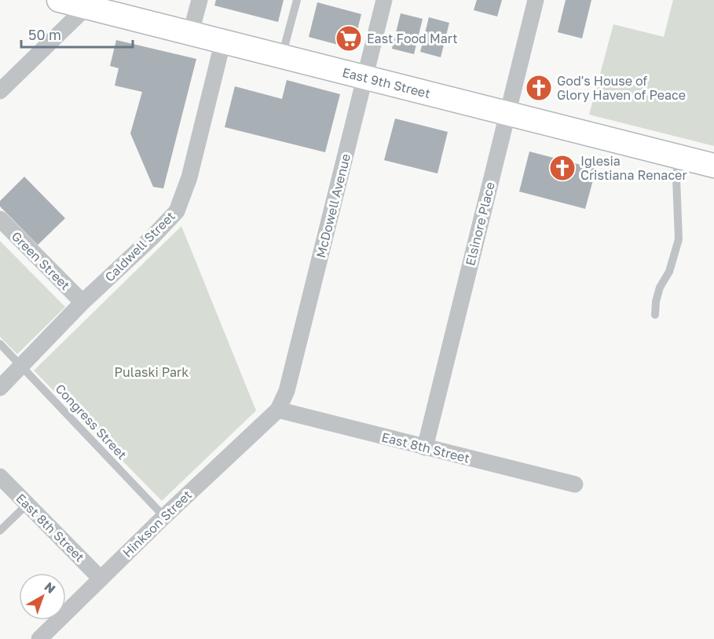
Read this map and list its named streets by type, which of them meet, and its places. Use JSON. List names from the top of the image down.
{
  "streets": {
    "street": [
      "East 9th Street",
      "McDowell Avenue",
      "Elsinore Place",
      "Caldwell Street",
      "Green Street",
      "East 8th Street",
      "Hinkson Street"
    ],
    "lane": ["Congress Street"]
  },
  "crossings": [
    ["East 9th Street", "McDowell Avenue"],
    ["East 9th Street", "Elsinore Place"],
    ["East 9th Street", "Caldwell Street"],
    ["McDowell Avenue", "East 8th Street"],
    ["McDowell Avenue", "Hinkson Street"],
    ["Elsinore Place", "East 8th Street"],
    ["Caldwell Street", "Green Street"],
    ["Caldwell Street", "Congress Street"],
    ["Congress Street", "Hinkson Street"],
    ["East 8th Street", "Hinkson Street"]
  ],
  "parks": ["Pulaski Park"],
  "places": {
    "supermarket": ["East Food Mart"],
    "church": ["God's House of Glory Haven of Peace", "Iglesia Cristiana Renacer"]
  },
  "scale_bar": "50 m",
  "north": "top right"
}
